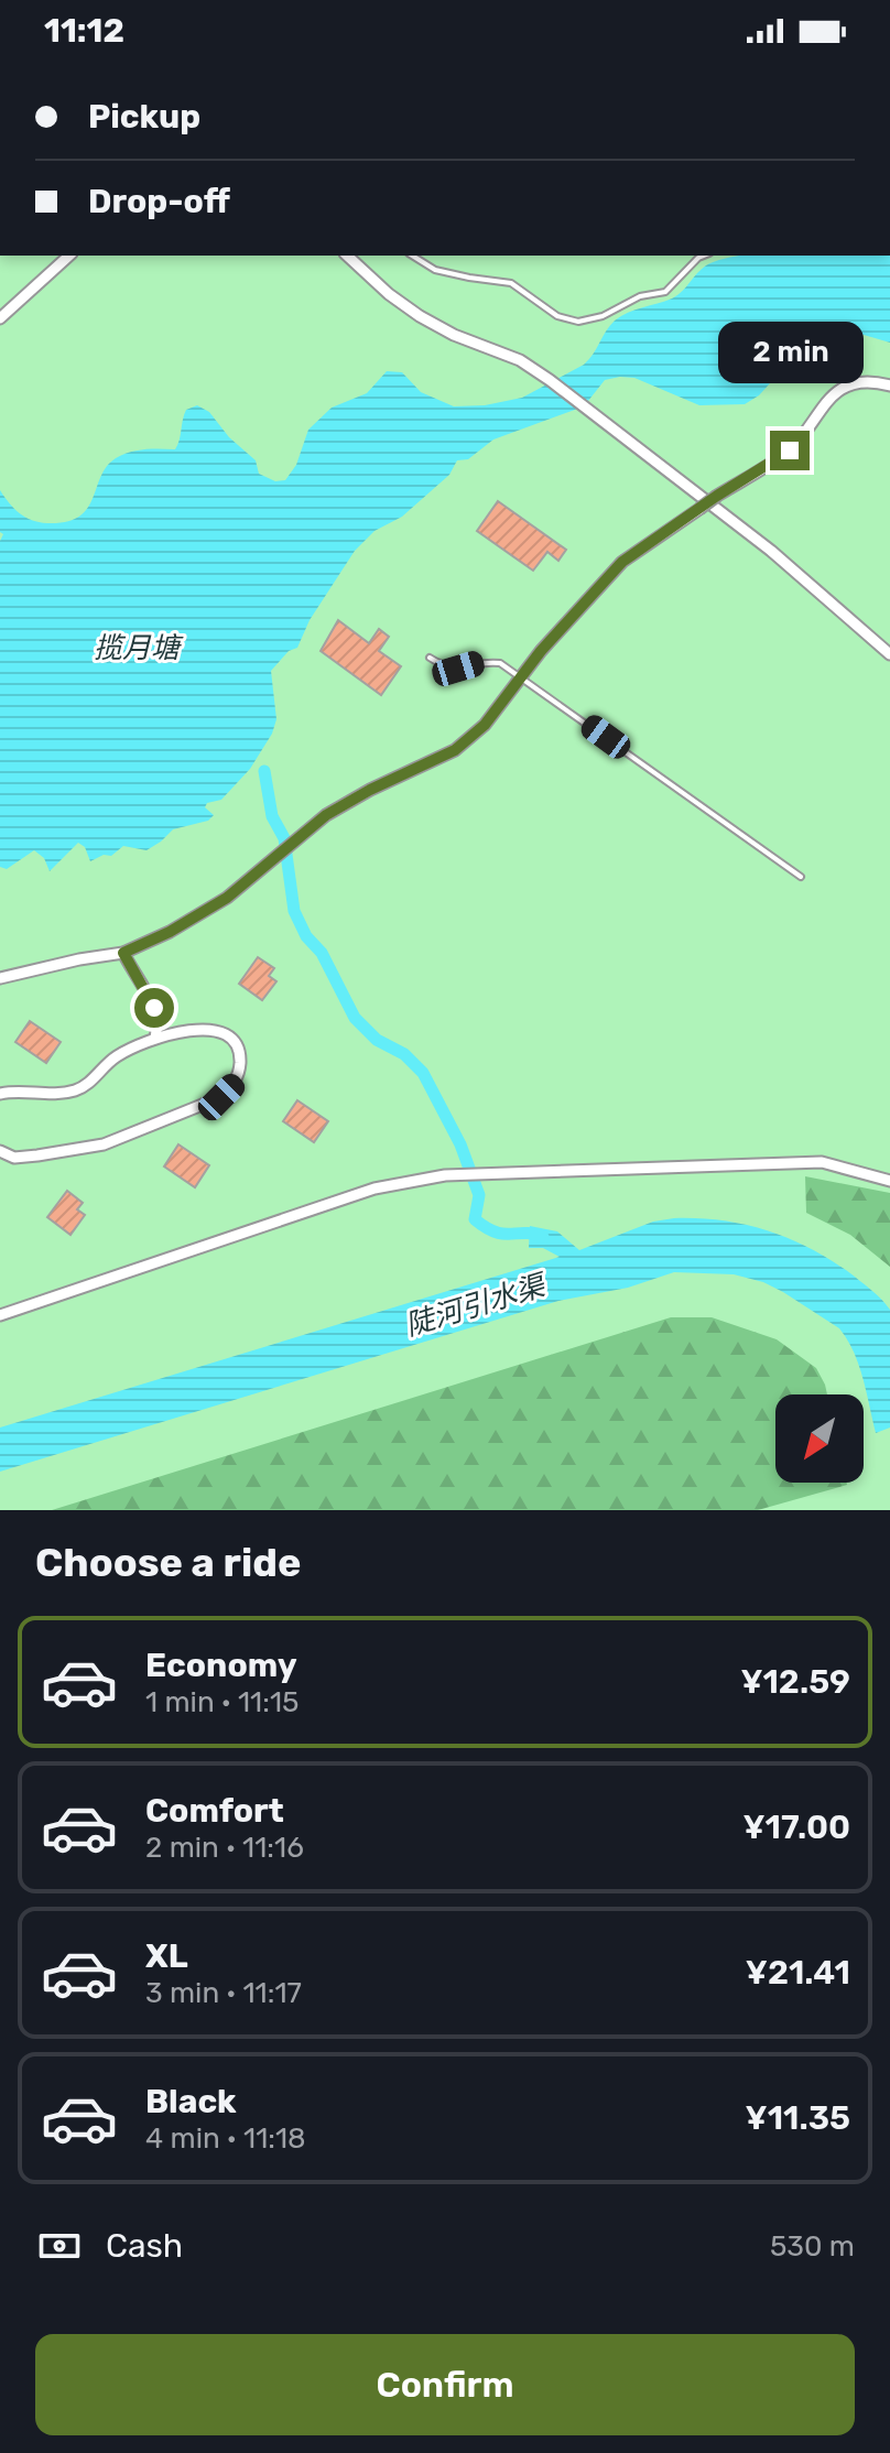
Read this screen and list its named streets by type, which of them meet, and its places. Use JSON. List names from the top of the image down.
{
  "water": ["揽月塘", "陡河引水渠"],
  "north": "bottom left",
  "page": {
    "status": "11:12",
    "banner": ["Pickup", "Drop-off"],
    "bubble": "2 min",
    "heading": "Choose a ride",
    "list": [
      {
        "name": "Economy",
        "note": "1 min · 11:15",
        "value": "¥12.59"
      },
      {
        "name": "Comfort",
        "note": "2 min · 11:16",
        "value": "¥17.00"
      },
      {
        "name": "XL",
        "note": "3 min · 11:17",
        "value": "¥21.41"
      },
      {
        "name": "Black",
        "note": "4 min · 11:18",
        "value": "¥11.35"
      }
    ],
    "pay": ["Cash", "530 m"],
    "buttons": "Confirm"
  }
}
